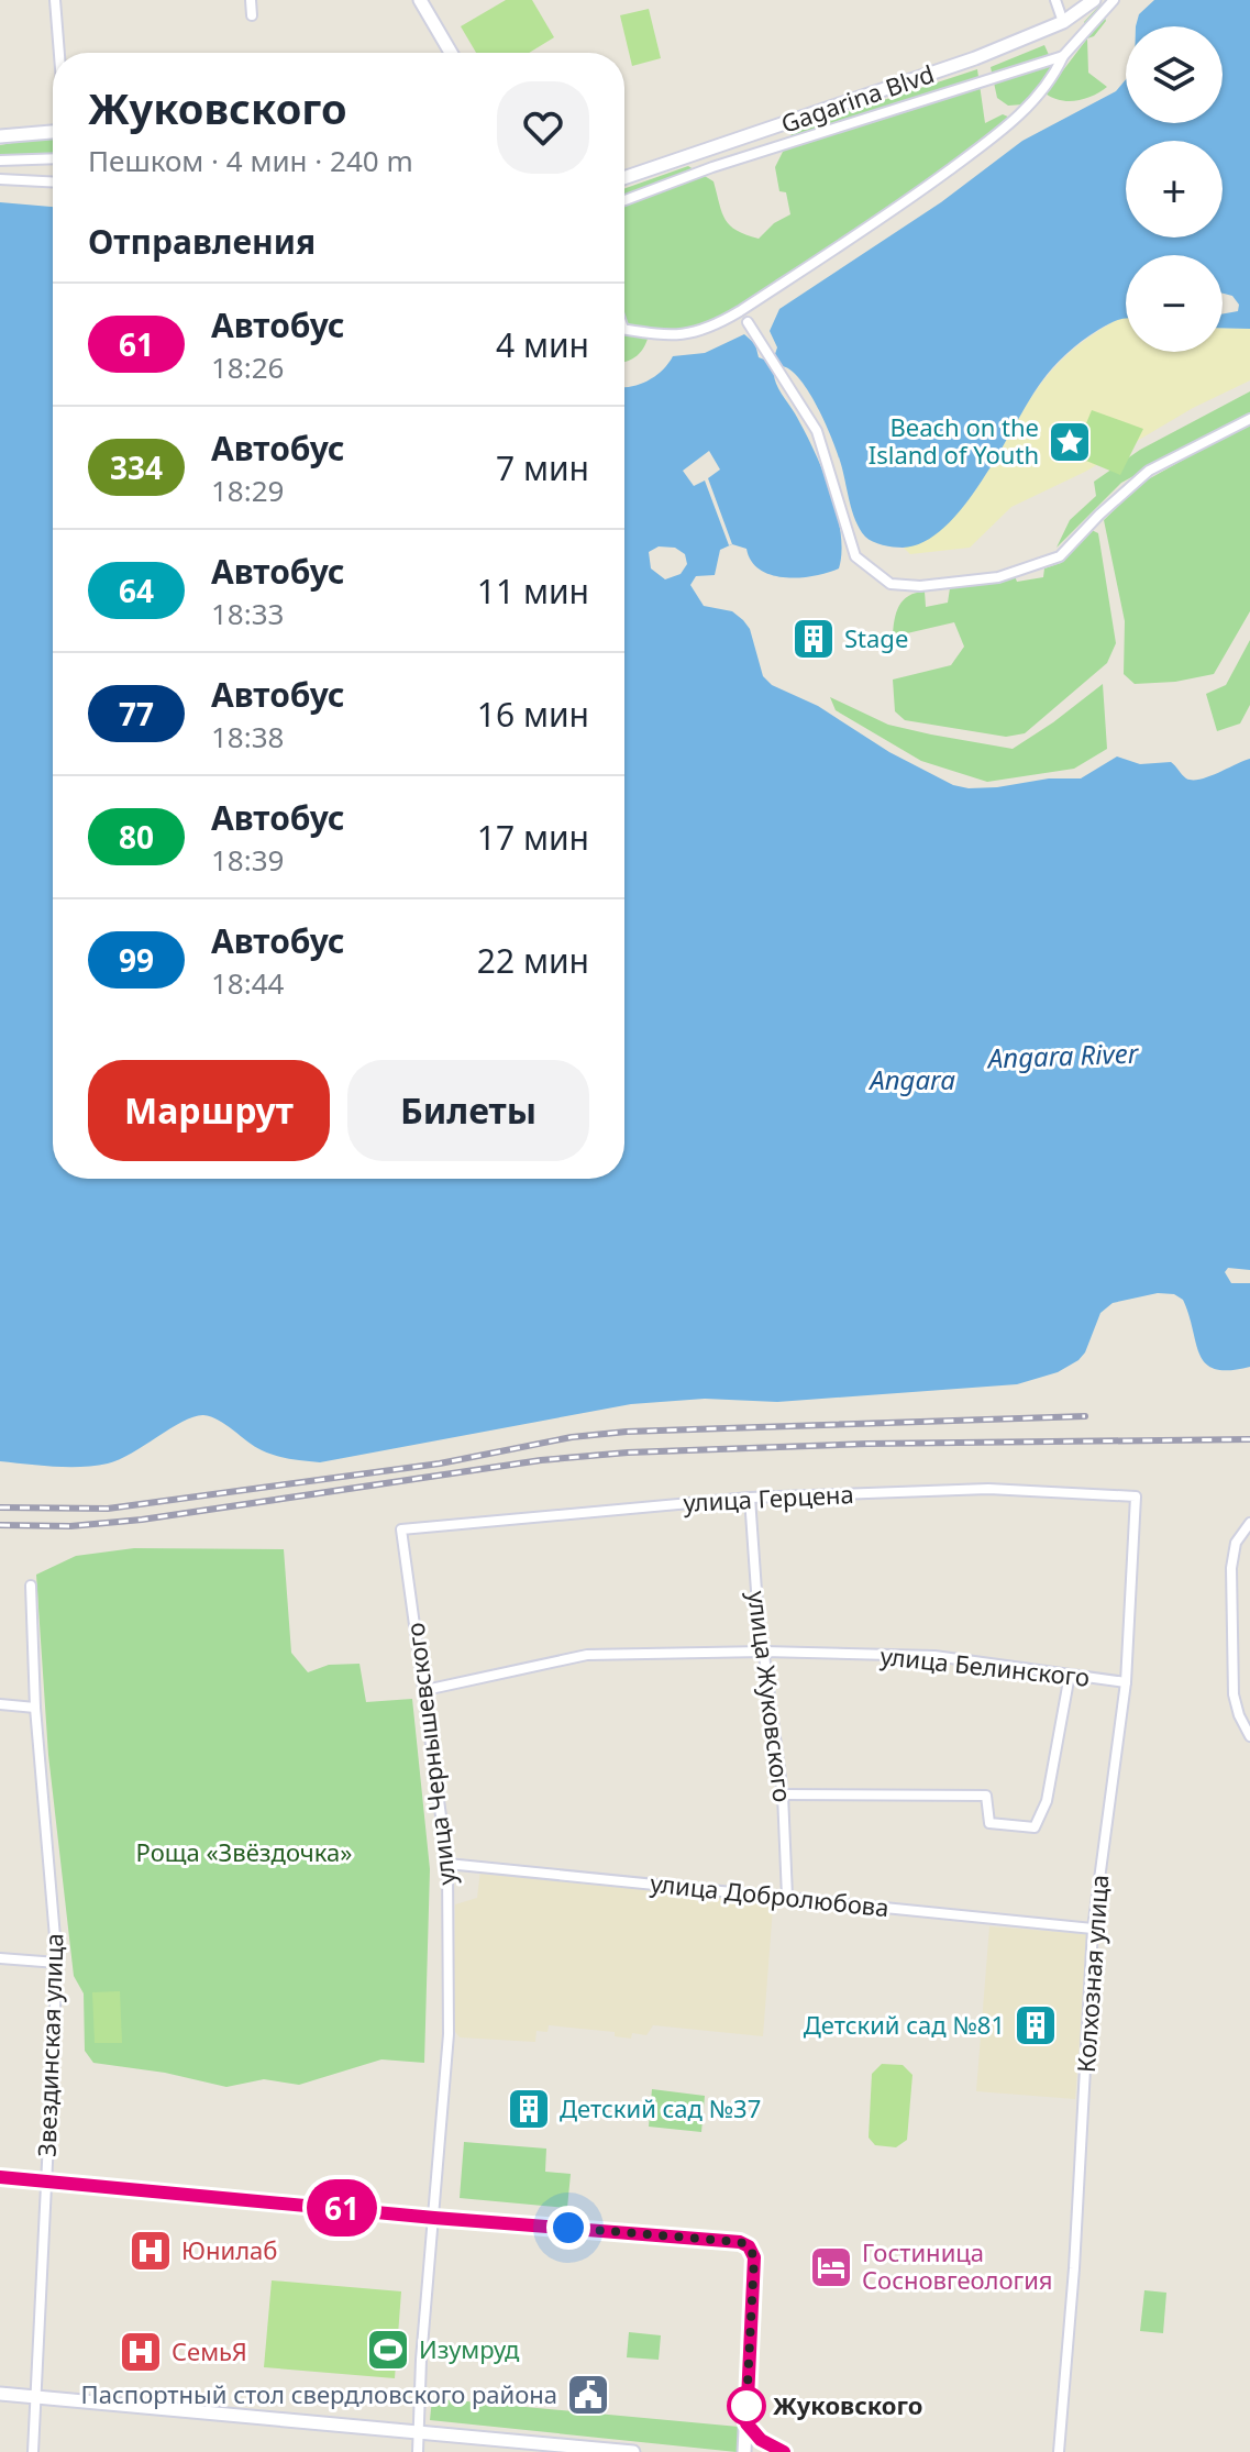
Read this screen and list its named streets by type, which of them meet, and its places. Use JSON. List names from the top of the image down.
{
  "streets": {
    "main road": ["Gagarina Blvd"],
    "street": [
      "улица Герцена",
      "улица Белинского",
      "улица Жуковского",
      "улица Чернышевского",
      "улица Добролюбова",
      "Колхозная улица",
      "Звездинская улица"
    ]
  },
  "crossings": [
    ["улица Герцена", "улица Жуковского"],
    ["улица Герцена", "улица Чернышевского"],
    ["улица Герцена", "Колхозная улица"],
    ["улица Белинского", "улица Жуковского"],
    ["улица Белинского", "улица Чернышевского"],
    ["улица Белинского", "Колхозная улица"],
    ["улица Жуковского", "улица Добролюбова"],
    ["улица Чернышевского", "улица Добролюбова"],
    ["улица Добролюбова", "Колхозная улица"]
  ],
  "water": ["Angara River", "Angara"],
  "parks": ["Роща «Звёздочка»"],
  "places": {
    "place": ["Beach on the Island of Youth"],
    "building": ["Stage", "Детский сад №81", "Детский сад №37"],
    "hospital": ["Юнилаб", "СемьЯ"],
    "hotel": ["Гостиница Сосновгеология"],
    "sports": ["Изумруд"],
    "public building": ["Паспортный стол свердловского района"],
    "other": ["Жуковского"]
  },
  "lines": ["bus line 61"],
  "page": {
    "on_map": "61",
    "map_buttons": ["+", "−"],
    "heading": [
      ["Жуковского", "Пешком · 4 мин · 240 m"],
      "Отправления"
    ],
    "list": [
      {
        "mark": "61",
        "name": "Автобус",
        "note": "18:26",
        "value": "4 мин"
      },
      {
        "mark": "334",
        "name": "Автобус",
        "note": "18:29",
        "value": "7 мин"
      },
      {
        "mark": "64",
        "name": "Автобус",
        "note": "18:33",
        "value": "11 мин"
      },
      {
        "mark": "77",
        "name": "Автобус",
        "note": "18:38",
        "value": "16 мин"
      },
      {
        "mark": "80",
        "name": "Автобус",
        "note": "18:39",
        "value": "17 мин"
      },
      {
        "mark": "99",
        "name": "Автобус",
        "note": "18:44",
        "value": "22 мин"
      }
    ],
    "buttons": ["Маршрут", "Билеты"]
  }
}
